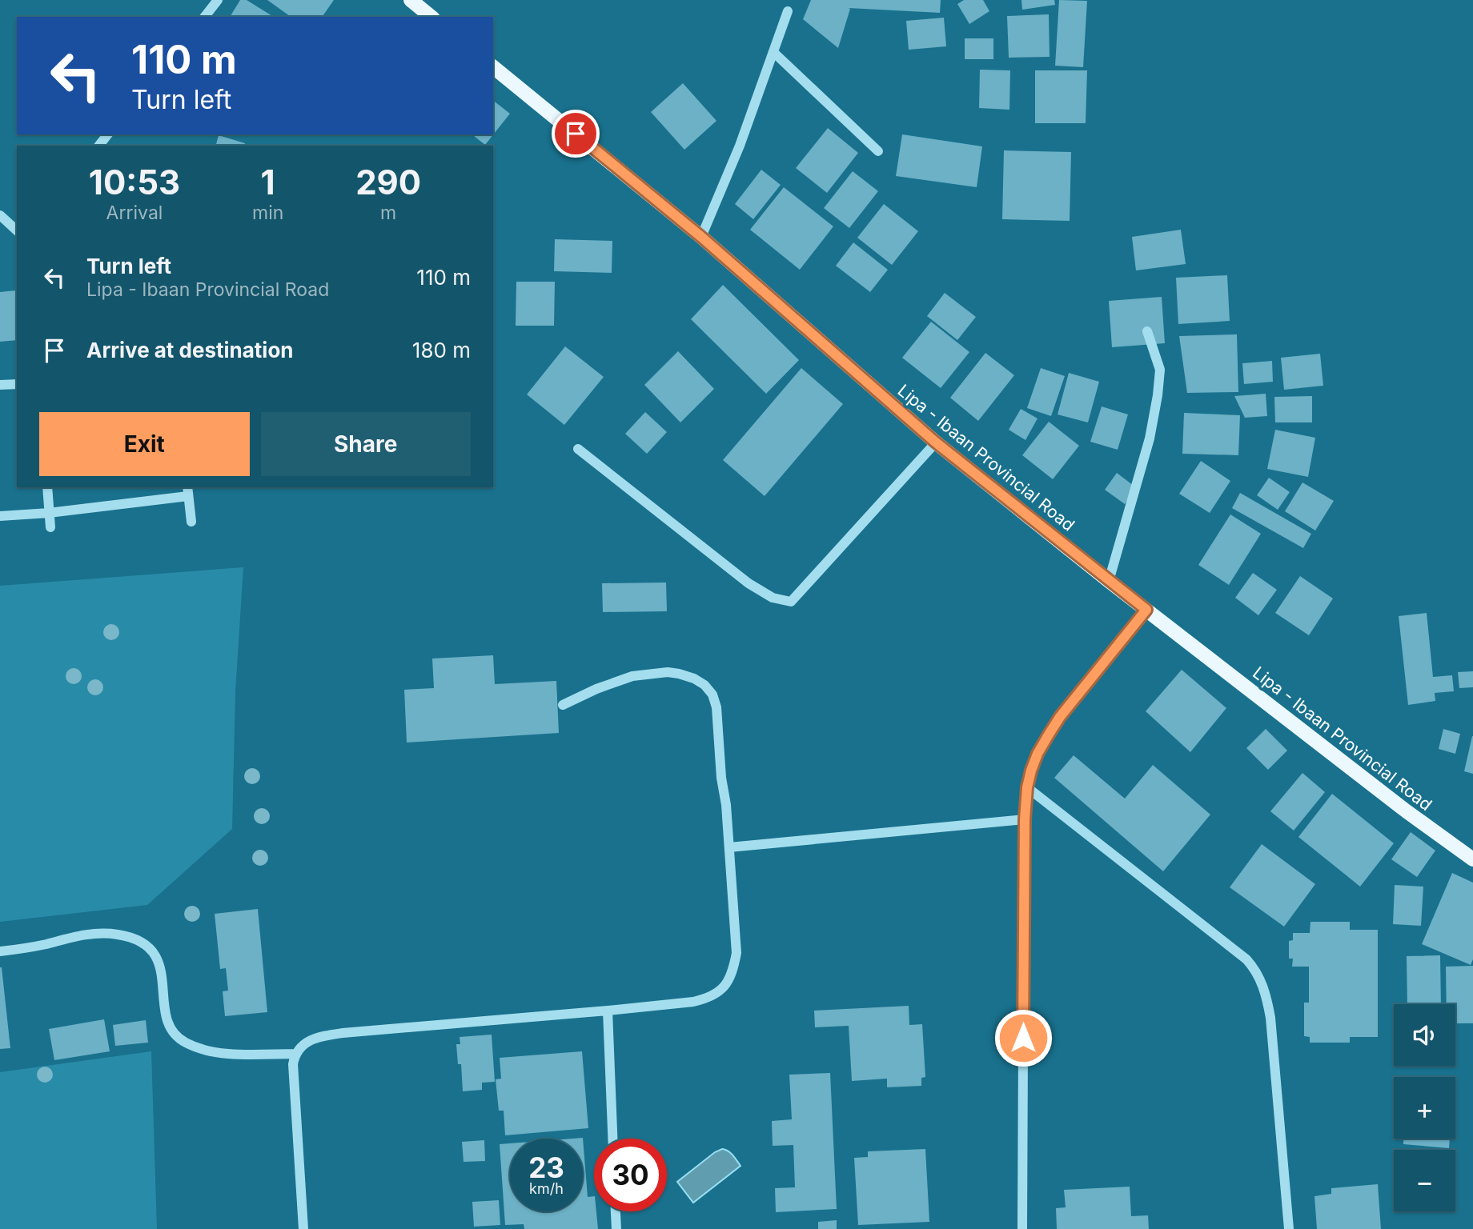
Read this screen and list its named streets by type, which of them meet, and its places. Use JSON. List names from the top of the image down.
{
  "streets": {
    "main road": ["Lipa - Ibaan Provincial Road"]
  },
  "page": {
    "turn": ["110 m", "Turn left"],
    "eta": [
      "10:53",
      "Arrival",
      "1",
      "min",
      "290",
      "m"
    ],
    "list": [
      {
        "name": "Turn left",
        "note": "Lipa - Ibaan Provincial Road",
        "value": "110 m"
      },
      {
        "name": "Arrive at destination",
        "value": "180 m"
      }
    ],
    "buttons": ["Exit", "Share"],
    "map_buttons": ["+", "−"],
    "speed": "23 km/h",
    "limit": "30"
  }
}
